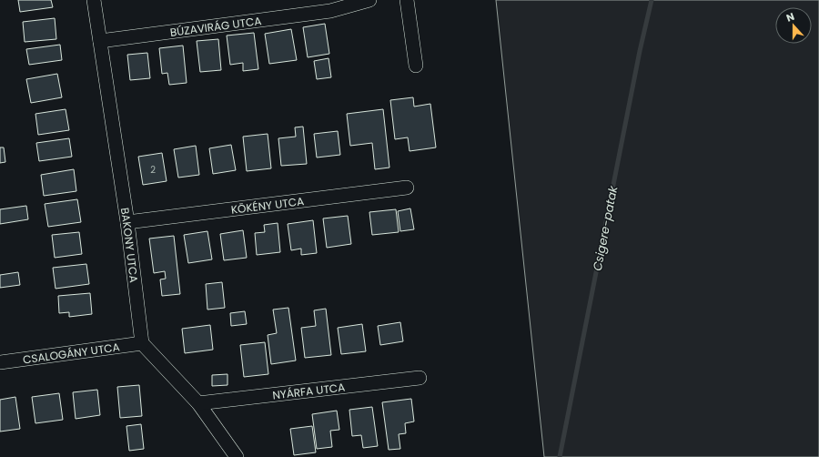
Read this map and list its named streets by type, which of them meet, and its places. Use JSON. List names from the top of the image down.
{
  "streets": {
    "street": [
      "BÚZAVIRÁG UTCA",
      "KÖKÉNY UTCA",
      "BAKONY UTCA",
      "CSALOGÁNY UTCA",
      "NYÁRFA UTCA"
    ]
  },
  "crossings": [
    ["BÚZAVIRÁG UTCA", "BAKONY UTCA"],
    ["KÖKÉNY UTCA", "BAKONY UTCA"],
    ["BAKONY UTCA", "CSALOGÁNY UTCA"]
  ],
  "water": ["Csigere-patak"],
  "house_numbers": ["2"],
  "north": "top"
}
